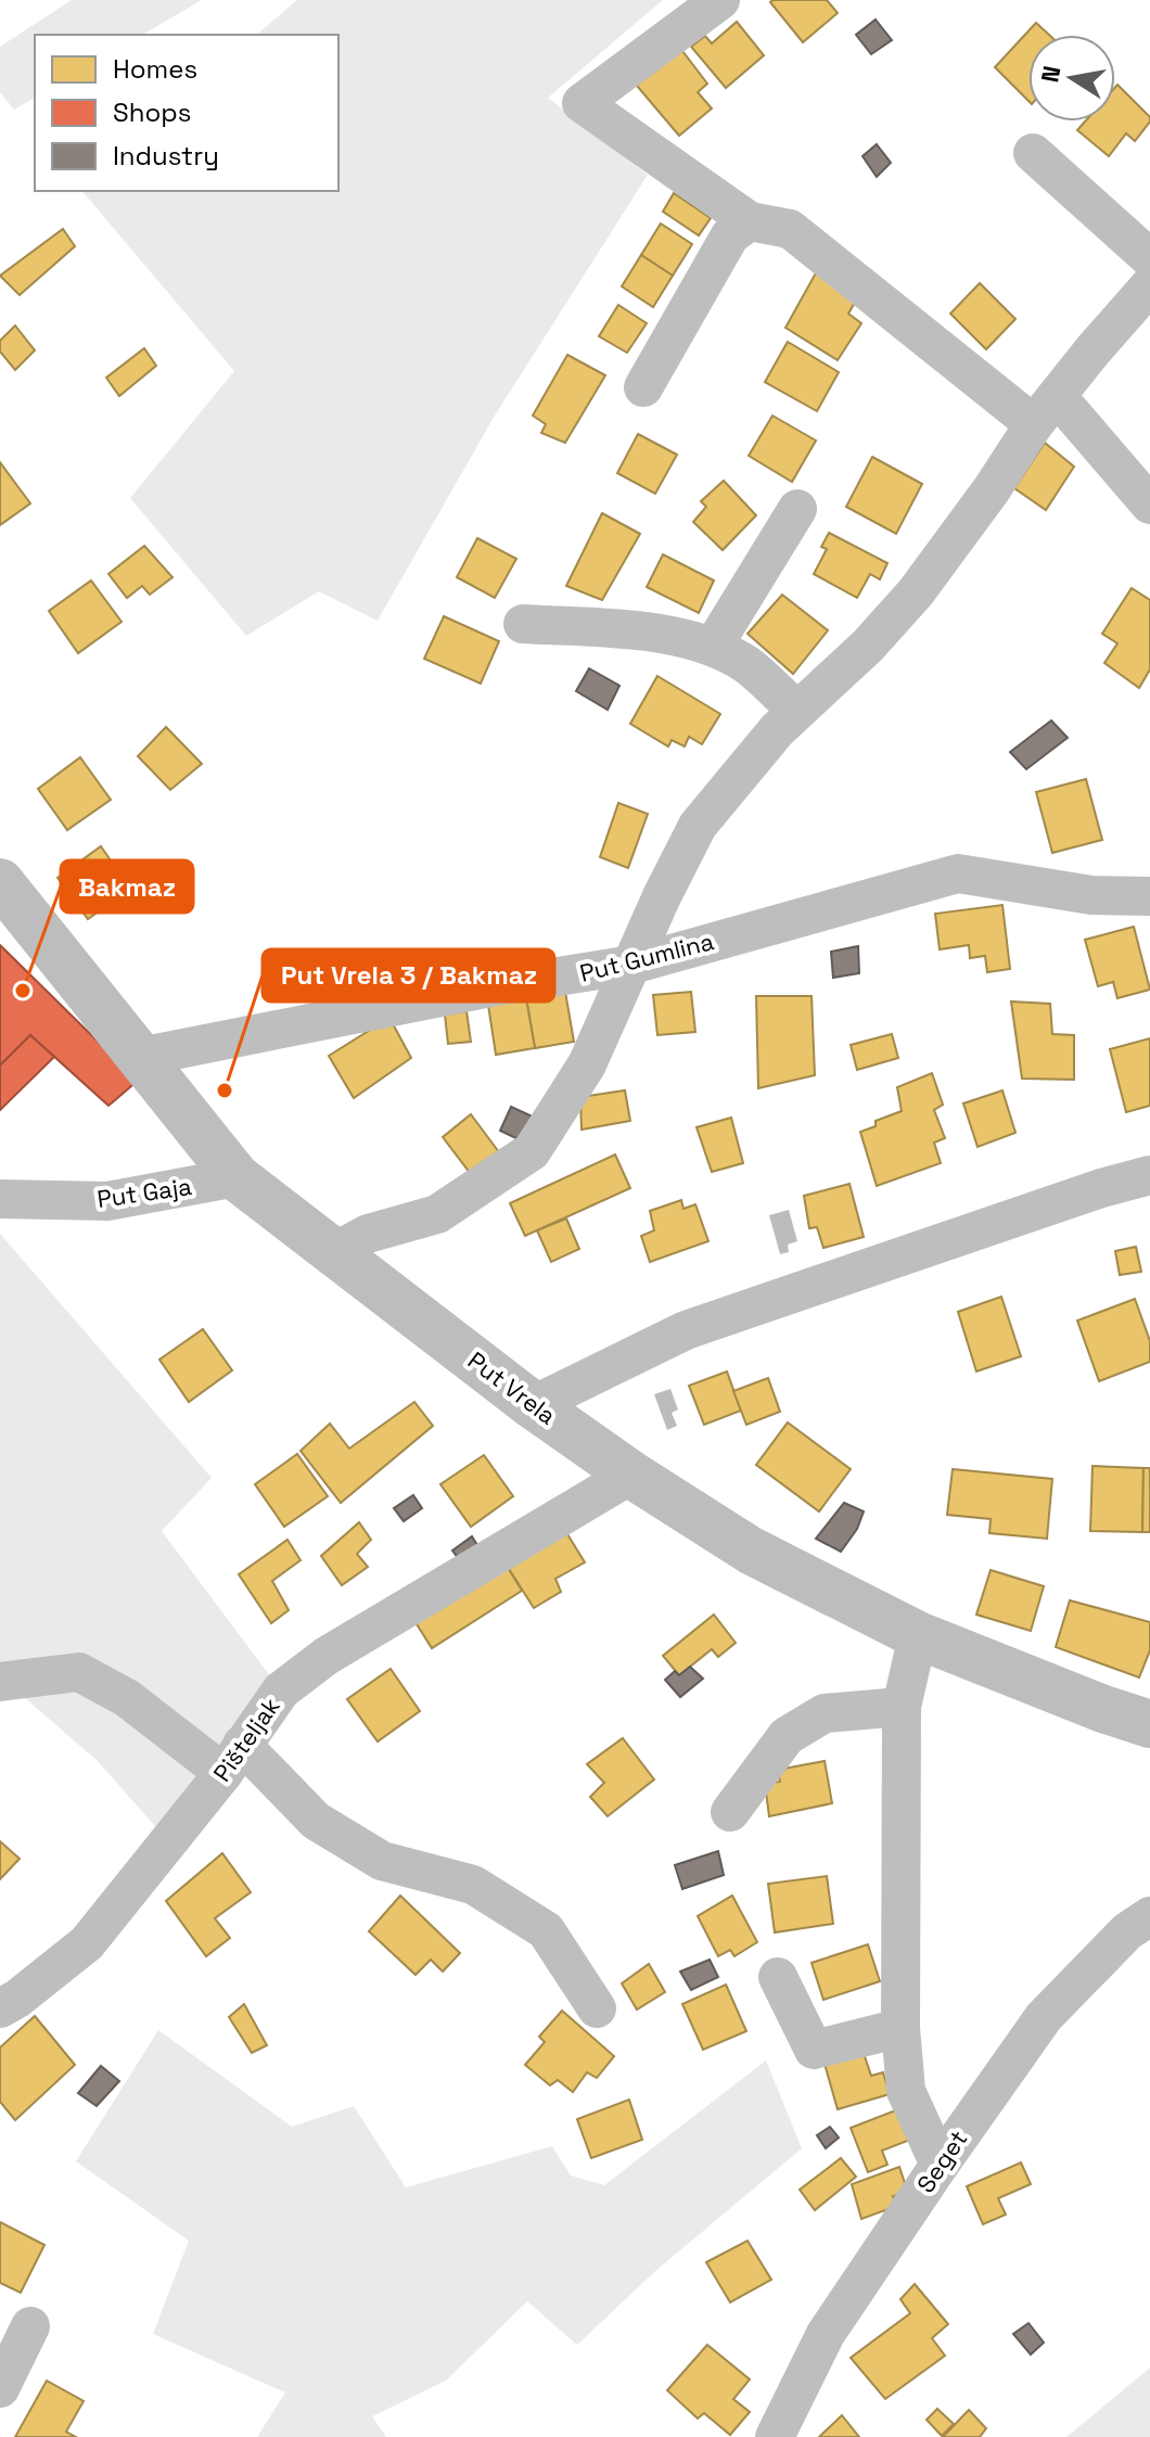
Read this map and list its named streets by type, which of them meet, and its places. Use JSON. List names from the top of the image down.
{
  "streets": {
    "main road": ["Put Vrela"],
    "street": [
      "Put Gumlina",
      "Put Gaja",
      "Pišteljak",
      "Seget"
    ]
  },
  "crossings": [
    ["Put Gumlina", "Put Vrela"],
    ["Put Gaja", "Put Vrela"],
    ["Put Vrela", "Pišteljak"]
  ],
  "places": ["Bakmaz", "Put Vrela 3 / Bakmaz"],
  "legend": ["Homes", "Shops", "Industry"],
  "north": "left"
}
